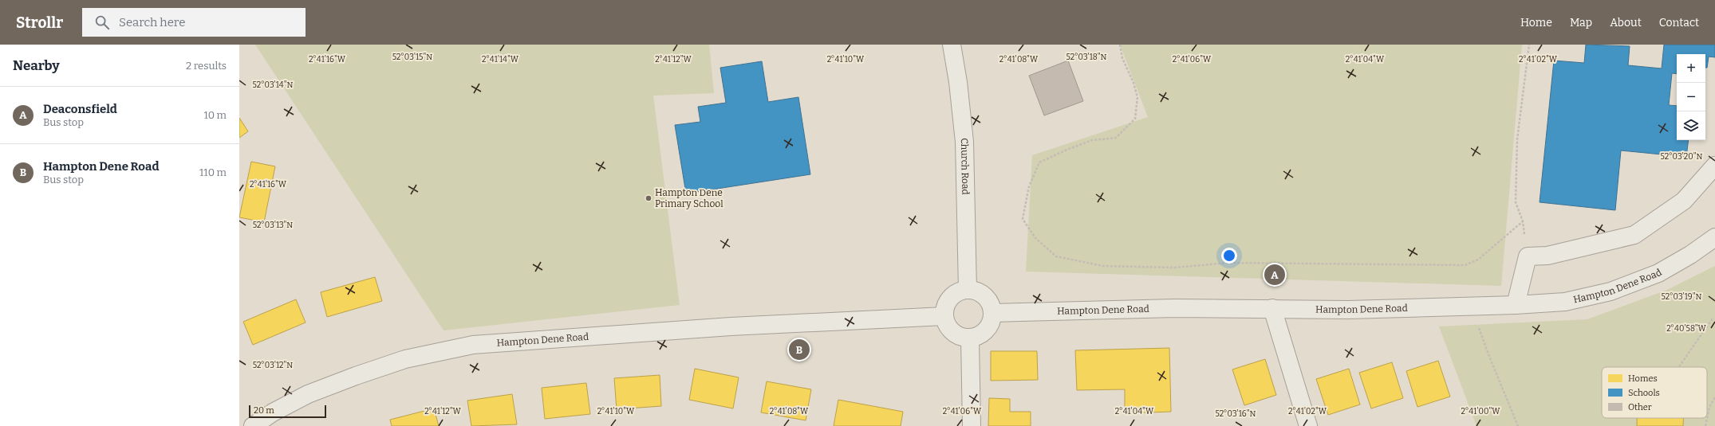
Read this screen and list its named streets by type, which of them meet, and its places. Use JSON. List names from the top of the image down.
{
  "streets": {
    "street": ["Church Road", "Hampton Dene Road"]
  },
  "crossings": [
    ["Church Road", "Hampton Dene Road"]
  ],
  "places": ["Hampton Dene Primary School"],
  "legend": ["Homes", "Schools", "Other"],
  "scale_bar": "20 m",
  "page": {
    "header": "Strollr",
    "search": "Search here",
    "nav": [
      "Home",
      "Map",
      "About",
      "Contact"
    ],
    "heading": ["Nearby", "2 results"],
    "map_buttons": ["+", "−"],
    "list": [
      {
        "mark": "A",
        "name": "Deaconsfield",
        "note": "Bus stop",
        "value": "10 m"
      },
      {
        "mark": "B",
        "name": "Hampton Dene Road",
        "note": "Bus stop",
        "value": "110 m"
      }
    ],
    "pins": ["A", "B"],
    "scale": "20 m"
  },
  "coordinates": [
    "52°03'15\"N",
    "52°03'18\"N",
    "2°41'14\"W",
    "2°41'10\"W",
    "2°41'06\"W",
    "2°41'16\"W",
    "2°41'12\"W",
    "2°41'08\"W",
    "2°41'04\"W",
    "2°41'02\"W",
    "52°03'14\"N",
    "52°03'20\"N",
    "52°03'13\"N",
    "52°03'19\"N",
    "2°40'58\"W",
    "52°03'12\"N",
    "2°41'00\"W",
    "52°03'16\"N"
  ]
}
